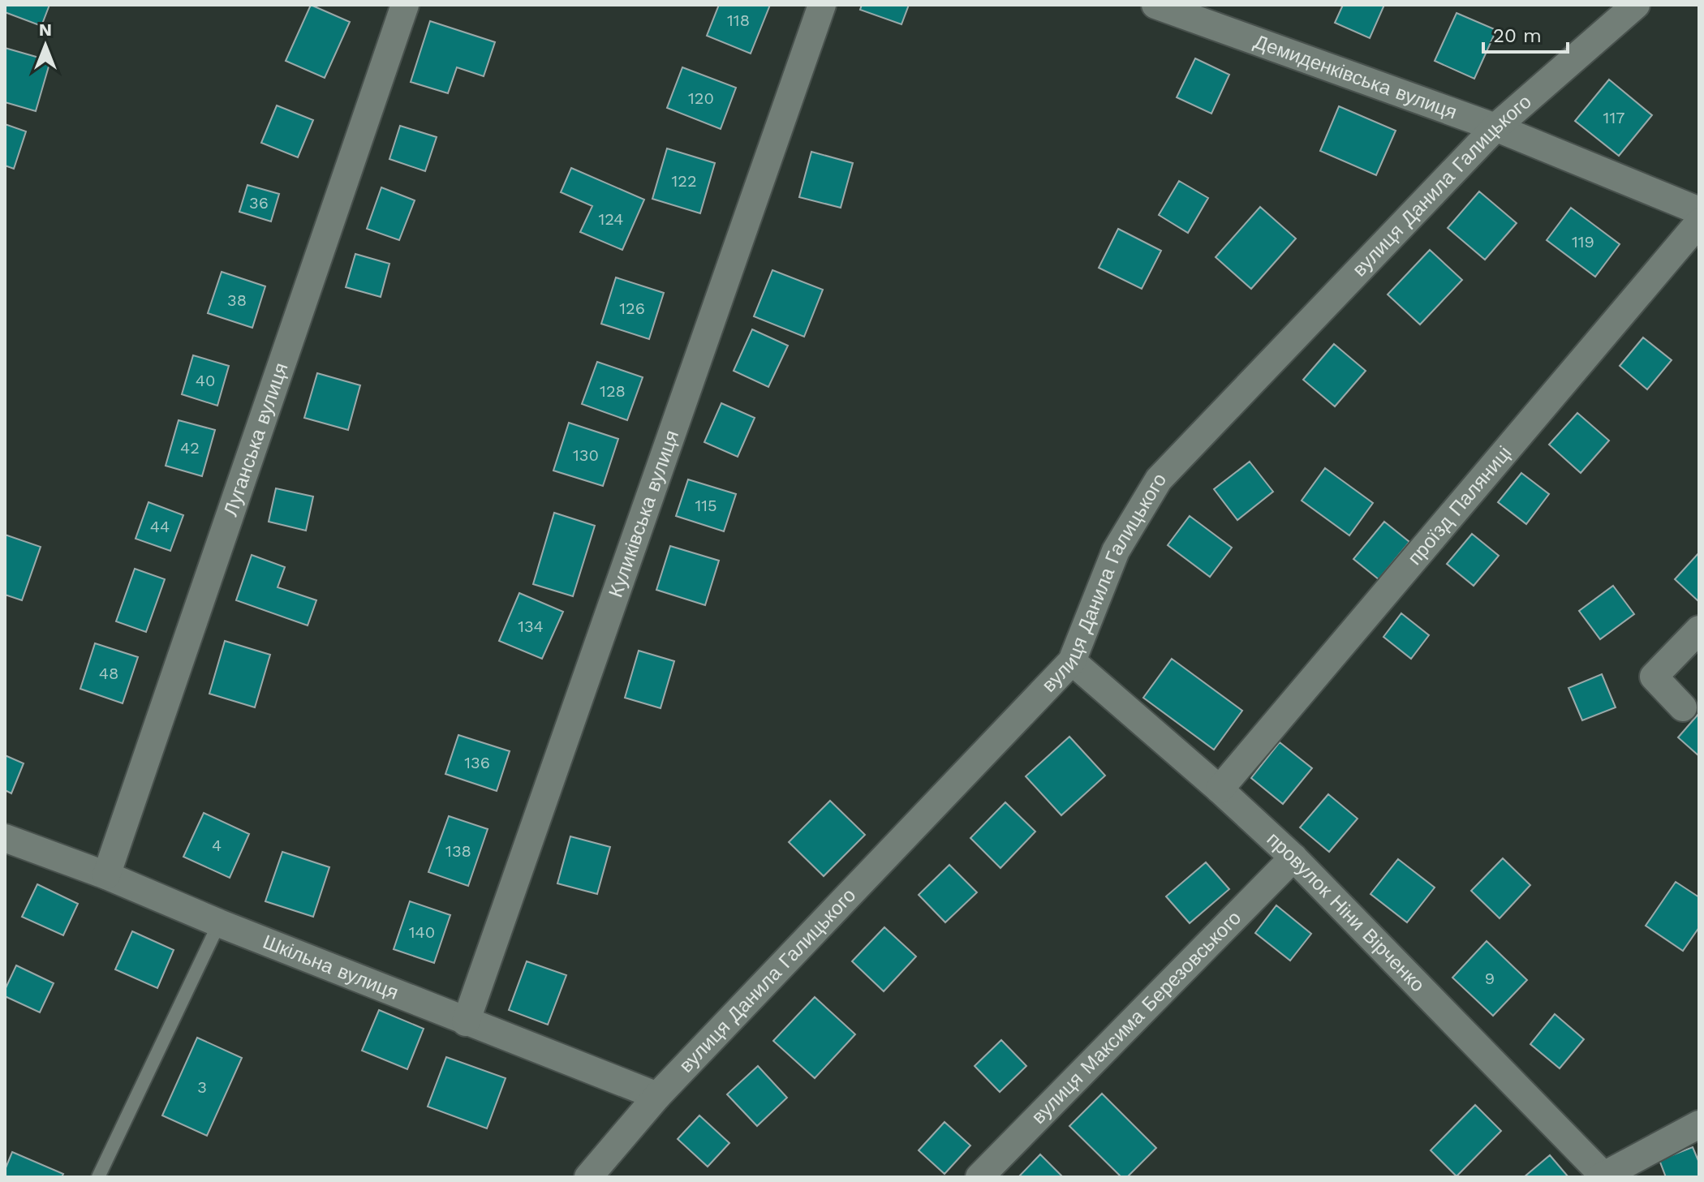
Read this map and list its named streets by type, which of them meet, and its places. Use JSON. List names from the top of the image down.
{
  "streets": {
    "street": [
      "Демиденківська вулиця",
      "вулиця Данила Галицького",
      "Луганська вулиця",
      "проїзд Паляниці",
      "Куликівська вулиця",
      "провулок Ніни Вірченко",
      "Шкільна вулиця",
      "вулиця Максима Березовського"
    ]
  },
  "crossings": [
    ["Демиденківська вулиця", "вулиця Данила Галицького"],
    ["вулиця Данила Галицького", "провулок Ніни Вірченко"],
    ["вулиця Данила Галицького", "Шкільна вулиця"],
    ["Луганська вулиця", "Шкільна вулиця"],
    ["проїзд Паляниці", "провулок Ніни Вірченко"],
    ["Куликівська вулиця", "Шкільна вулиця"],
    ["провулок Ніни Вірченко", "вулиця Максима Березовського"]
  ],
  "house_numbers": [
    "118",
    "120",
    "117",
    "122",
    "36",
    "124",
    "119",
    "38",
    "126",
    "40",
    "128",
    "42",
    "130",
    "115",
    "44",
    "134",
    "48",
    "136",
    "4",
    "138",
    "140",
    "9",
    "3"
  ],
  "scale_bar": "20 m",
  "north": "top"
}
